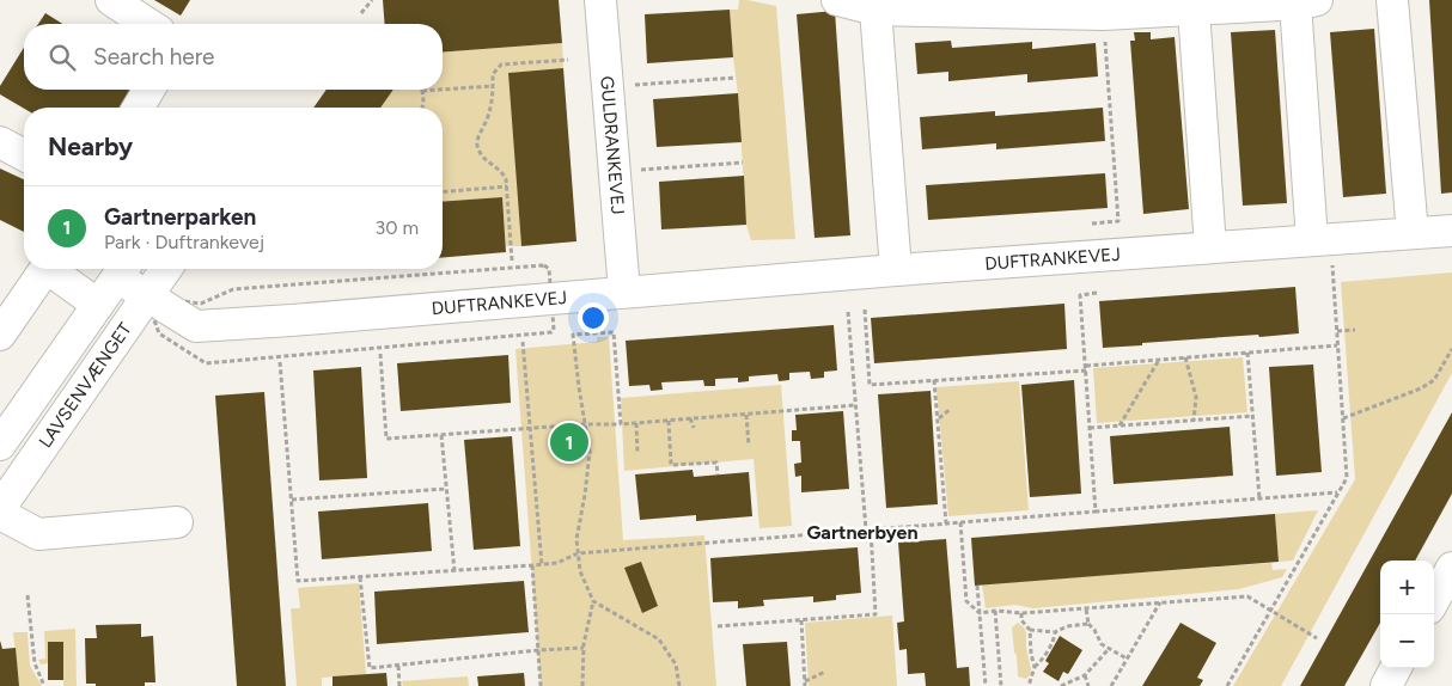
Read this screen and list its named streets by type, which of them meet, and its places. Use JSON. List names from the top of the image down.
{
  "streets": {
    "street": ["GULDRANKEVEJ", "DUFTRANKEVEJ", "LAVSENVÆNGET"]
  },
  "crossings": [
    ["GULDRANKEVEJ", "DUFTRANKEVEJ"],
    ["DUFTRANKEVEJ", "LAVSENVÆNGET"]
  ],
  "districts": ["Gartnerbyen"],
  "page": {
    "search": "Search here",
    "heading": "Nearby",
    "list": [
      {
        "mark": "1",
        "name": "Gartnerparken",
        "note": "Park · Duftrankevej",
        "value": "30 m"
      }
    ],
    "pins": "1",
    "map_buttons": ["+", "−"]
  }
}
